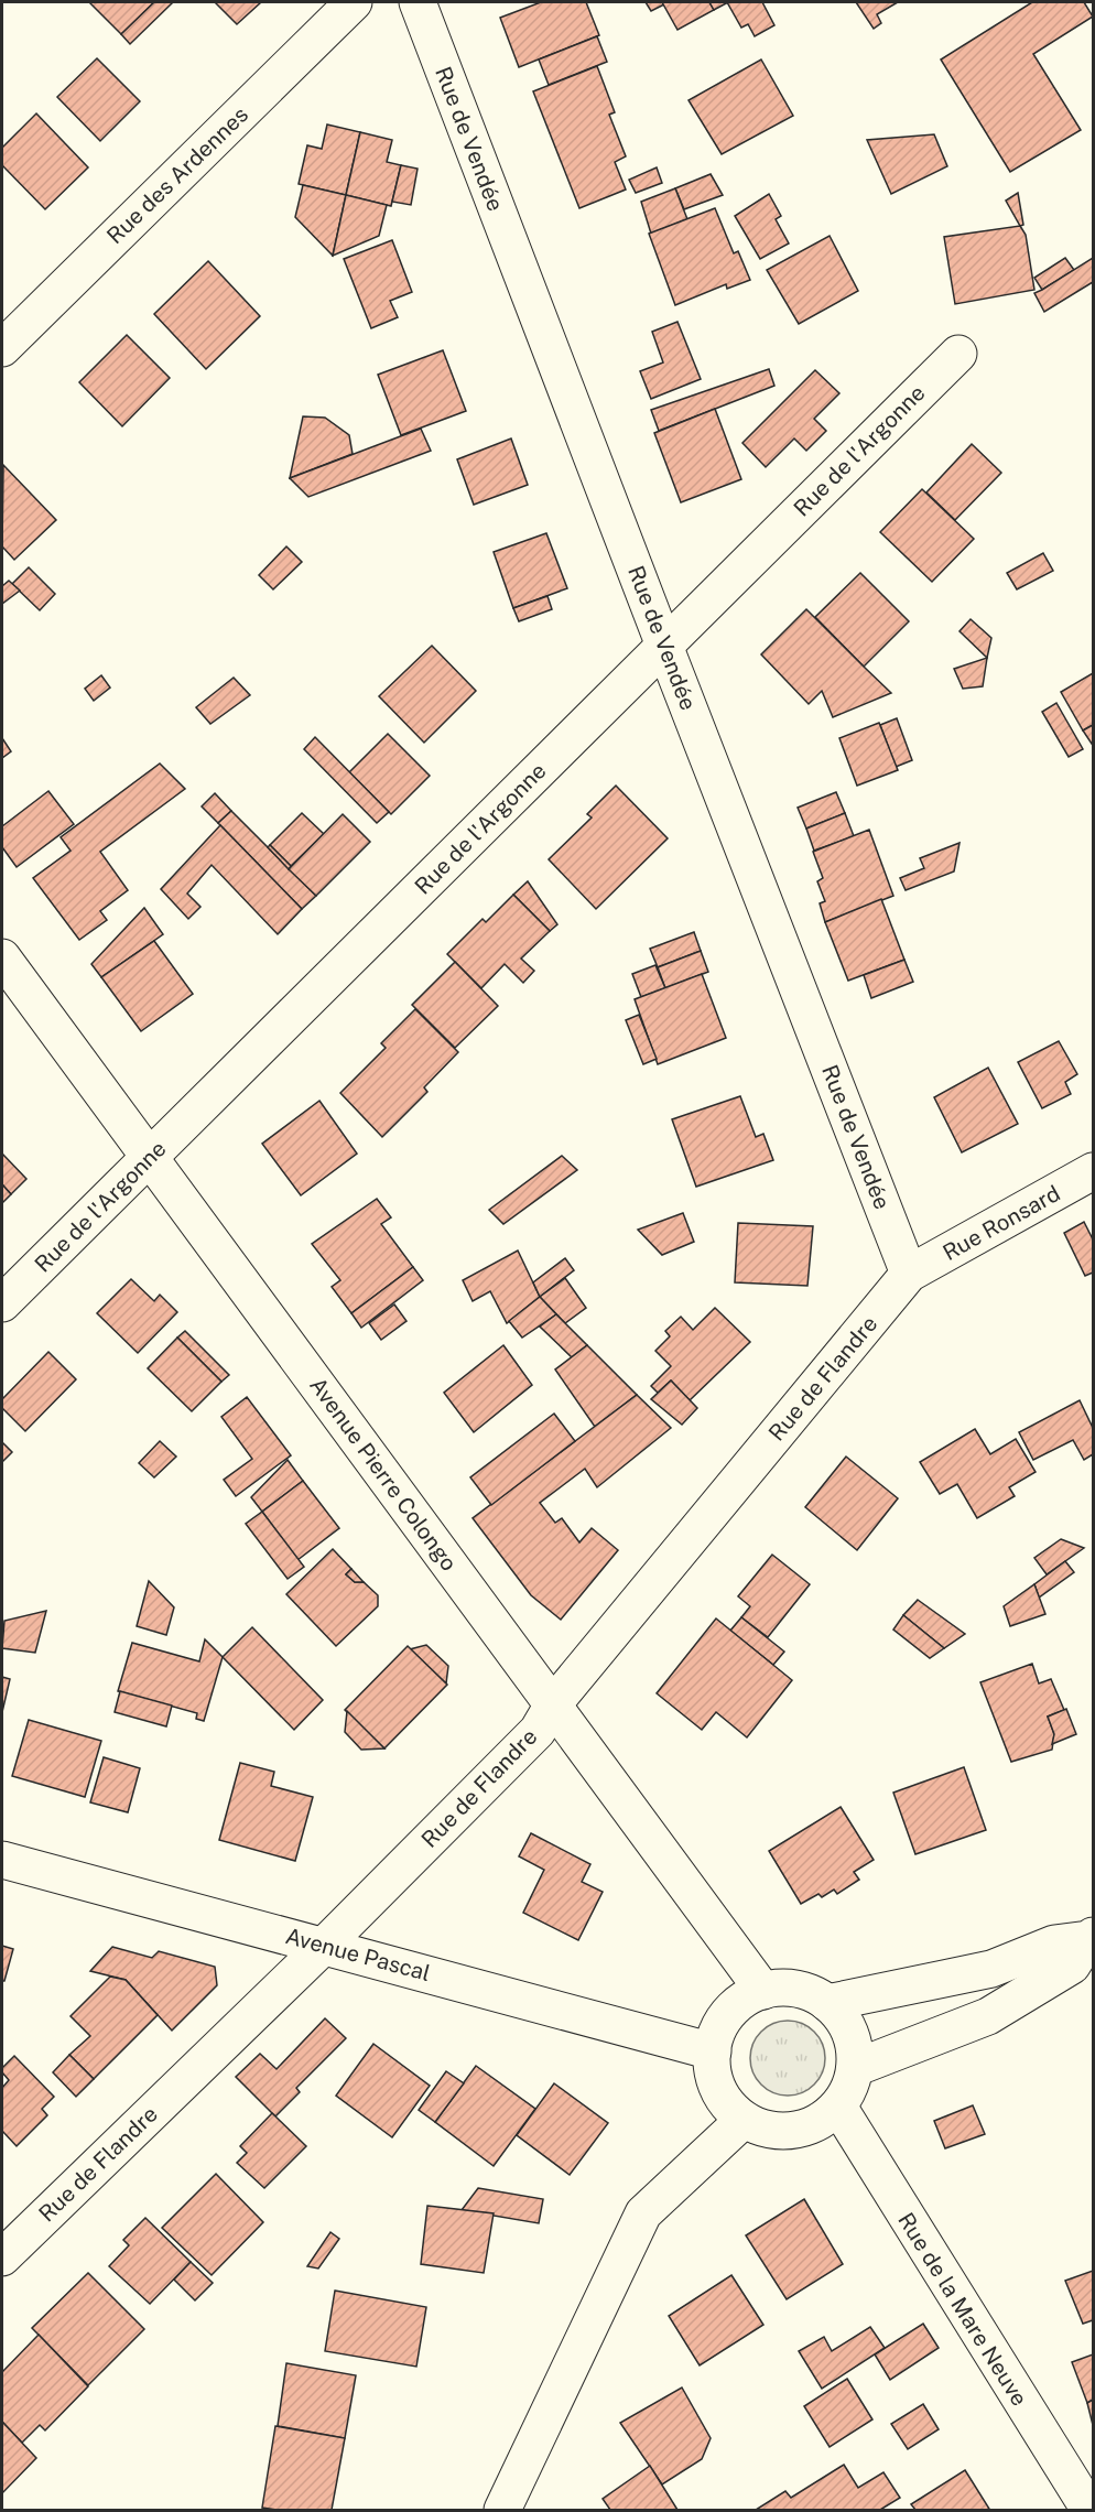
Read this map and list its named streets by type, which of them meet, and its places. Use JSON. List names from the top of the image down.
{
  "streets": {
    "street": [
      "Rue de Vendée",
      "Rue des Ardennes",
      "Rue de l'Argonne",
      "Rue Ronsard",
      "Rue de Flandre",
      "Avenue Pierre Colongo",
      "Avenue Pascal",
      "Rue de la Mare Neuve"
    ]
  },
  "crossings": [
    ["Rue de Vendée", "Rue de l'Argonne"],
    ["Rue de Vendée", "Rue Ronsard"],
    ["Rue de Vendée", "Rue de Flandre"],
    ["Rue de l'Argonne", "Avenue Pierre Colongo"],
    ["Rue Ronsard", "Rue de Flandre"],
    ["Rue de Flandre", "Avenue Pierre Colongo"],
    ["Rue de Flandre", "Avenue Pascal"],
    ["Avenue Pierre Colongo", "Avenue Pascal"],
    ["Avenue Pierre Colongo", "Rue de la Mare Neuve"],
    ["Avenue Pascal", "Rue de la Mare Neuve"]
  ]
}
